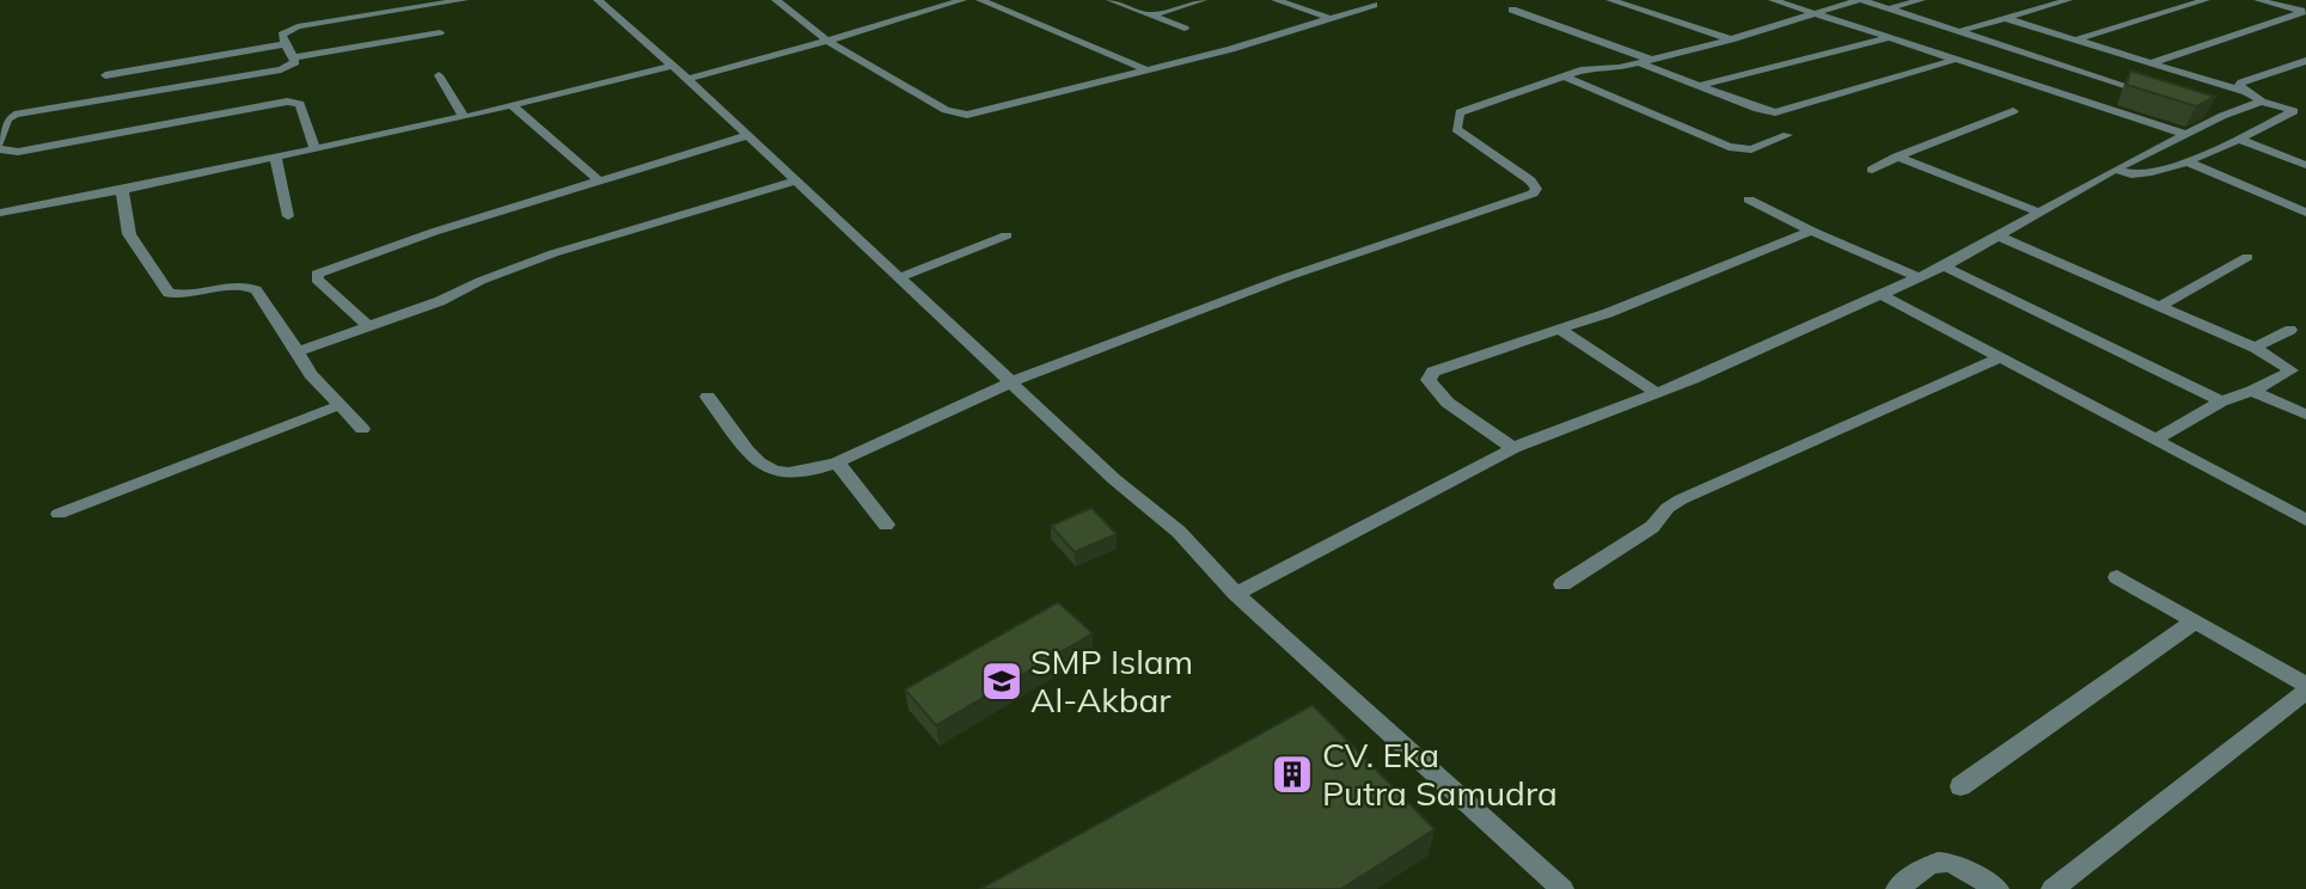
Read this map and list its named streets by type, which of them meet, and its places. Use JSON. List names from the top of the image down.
{
  "places": {
    "school or university": ["SMP Islam Al-Akbar"],
    "building": ["CV. Eka Putra Samudra"]
  }
}
